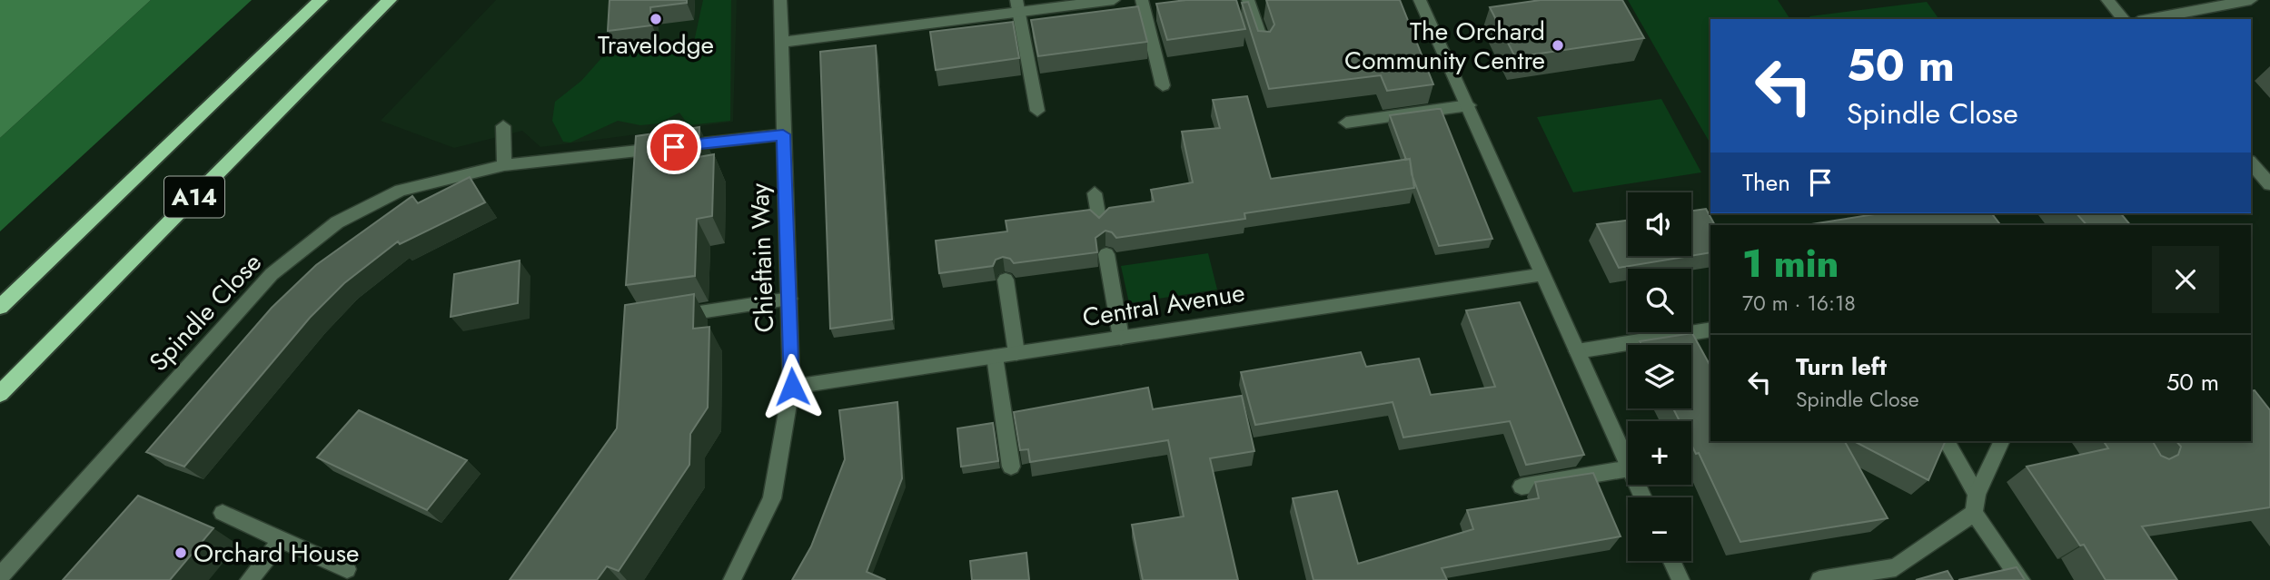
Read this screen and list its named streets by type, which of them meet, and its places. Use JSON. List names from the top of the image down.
{
  "streets": {
    "highway": ["A14"],
    "street": ["Chieftain Way", "Central Avenue", "Spindle Close"]
  },
  "crossings": [
    ["Chieftain Way", "Central Avenue"],
    ["Chieftain Way", "Spindle Close"]
  ],
  "places": ["Travelodge", "The Orchard Community Centre", "Orchard House"],
  "page": {
    "turn": ["50 m", "Spindle Close"],
    "then": "Then",
    "map_buttons": ["+", "−"],
    "heading": ["1 min", "70 m · 16:18"],
    "list": [
      {
        "name": "Turn left",
        "note": "Spindle Close",
        "value": "50 m"
      }
    ]
  }
}
